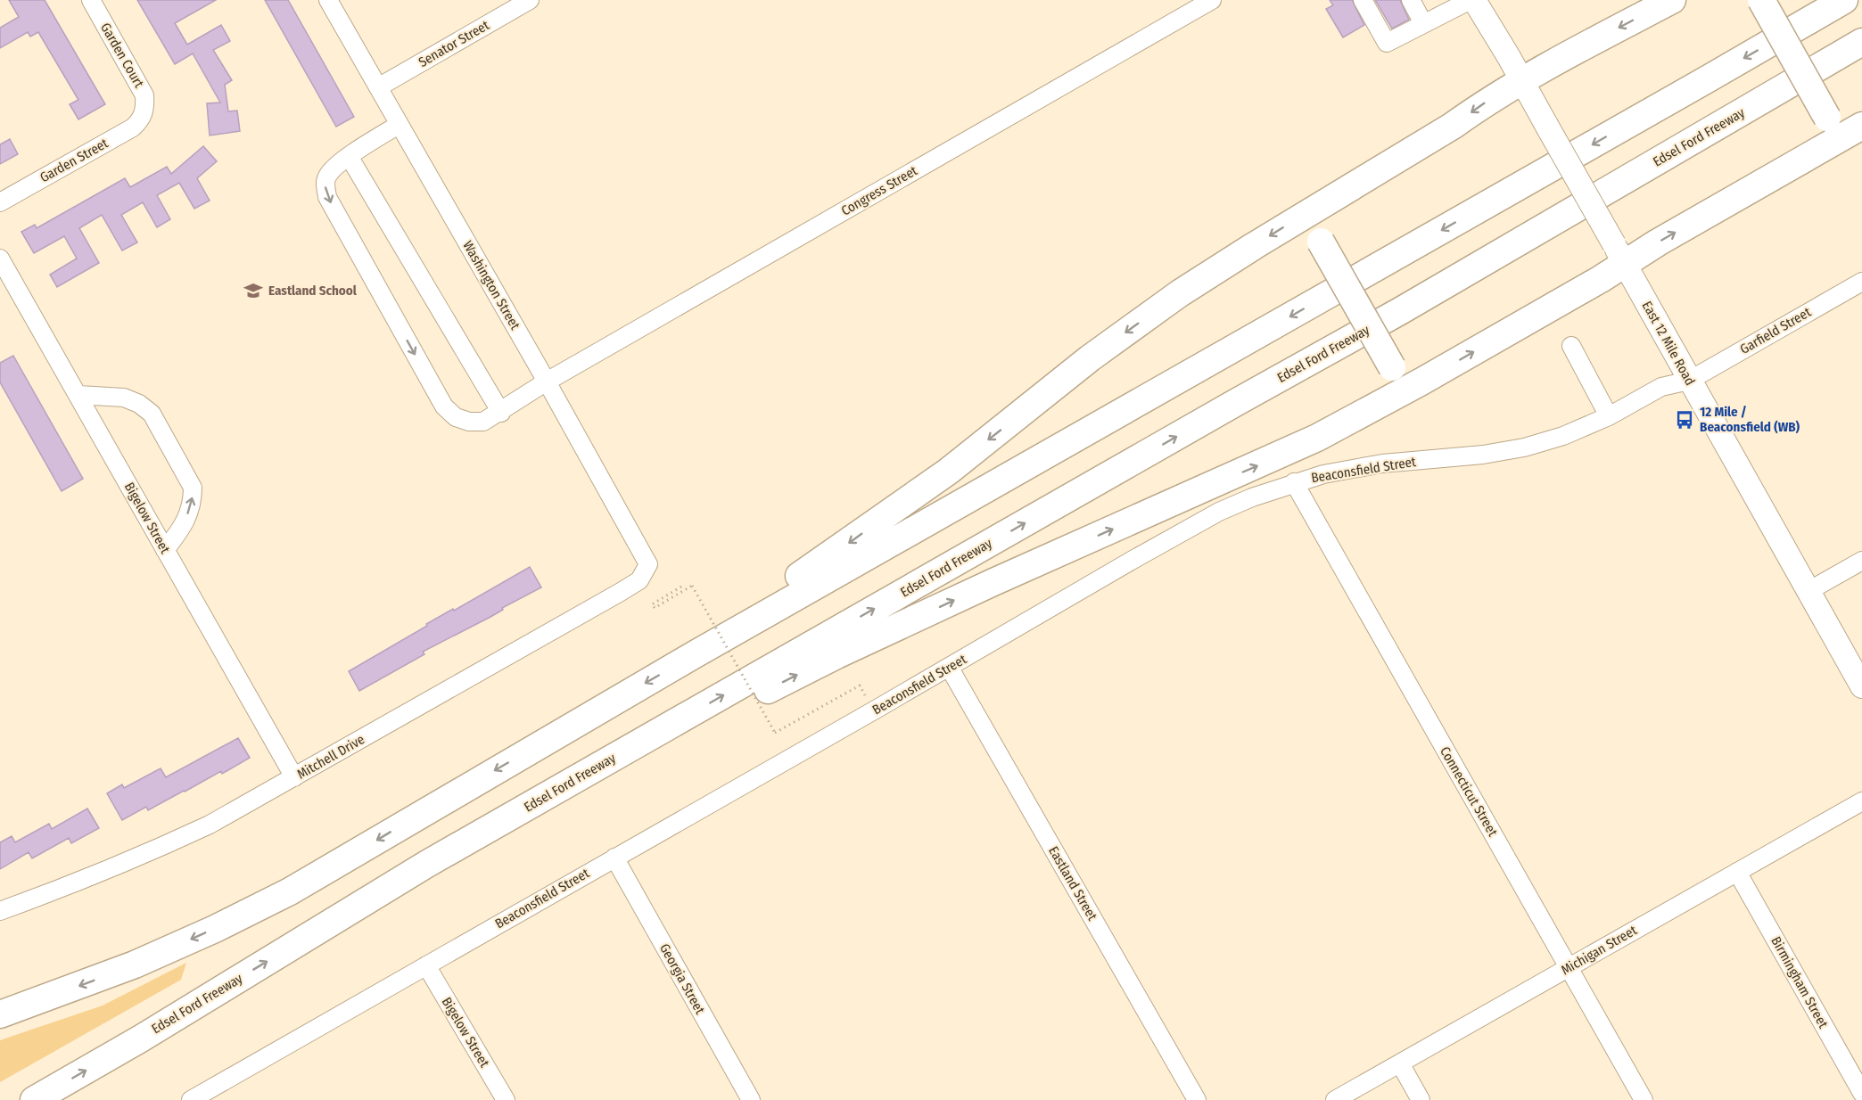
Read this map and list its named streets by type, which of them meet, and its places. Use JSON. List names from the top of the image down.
{
  "streets": {
    "highway": ["Edsel Ford Freeway"],
    "main road": ["East 12 Mile Road"],
    "street": [
      "Senator Street",
      "Garden Court",
      "Garden Street",
      "Congress Street",
      "Washington Street",
      "Garfield Street",
      "Beaconsfield Street",
      "Bigelow Street",
      "Mitchell Drive",
      "Connecticut Street",
      "Eastland Street",
      "Michigan Street",
      "Georgia Street",
      "Birmingham Street"
    ]
  },
  "crossings": [
    ["Senator Street", "Washington Street"],
    ["Garden Court", "Garden Street"],
    ["Congress Street", "Washington Street"],
    ["Washington Street", "Mitchell Drive"],
    ["Garfield Street", "East 12 Mile Road"],
    ["Garfield Street", "Beaconsfield Street"],
    ["East 12 Mile Road", "Beaconsfield Street"],
    ["Beaconsfield Street", "Bigelow Street"],
    ["Beaconsfield Street", "Connecticut Street"],
    ["Beaconsfield Street", "Eastland Street"],
    ["Beaconsfield Street", "Georgia Street"],
    ["Bigelow Street", "Mitchell Drive"],
    ["Connecticut Street", "Michigan Street"],
    ["Michigan Street", "Birmingham Street"]
  ],
  "places": {
    "school or university": ["Eastland School"],
    "bus stop": ["12 Mile / Beaconsfield (WB)"]
  }
}
